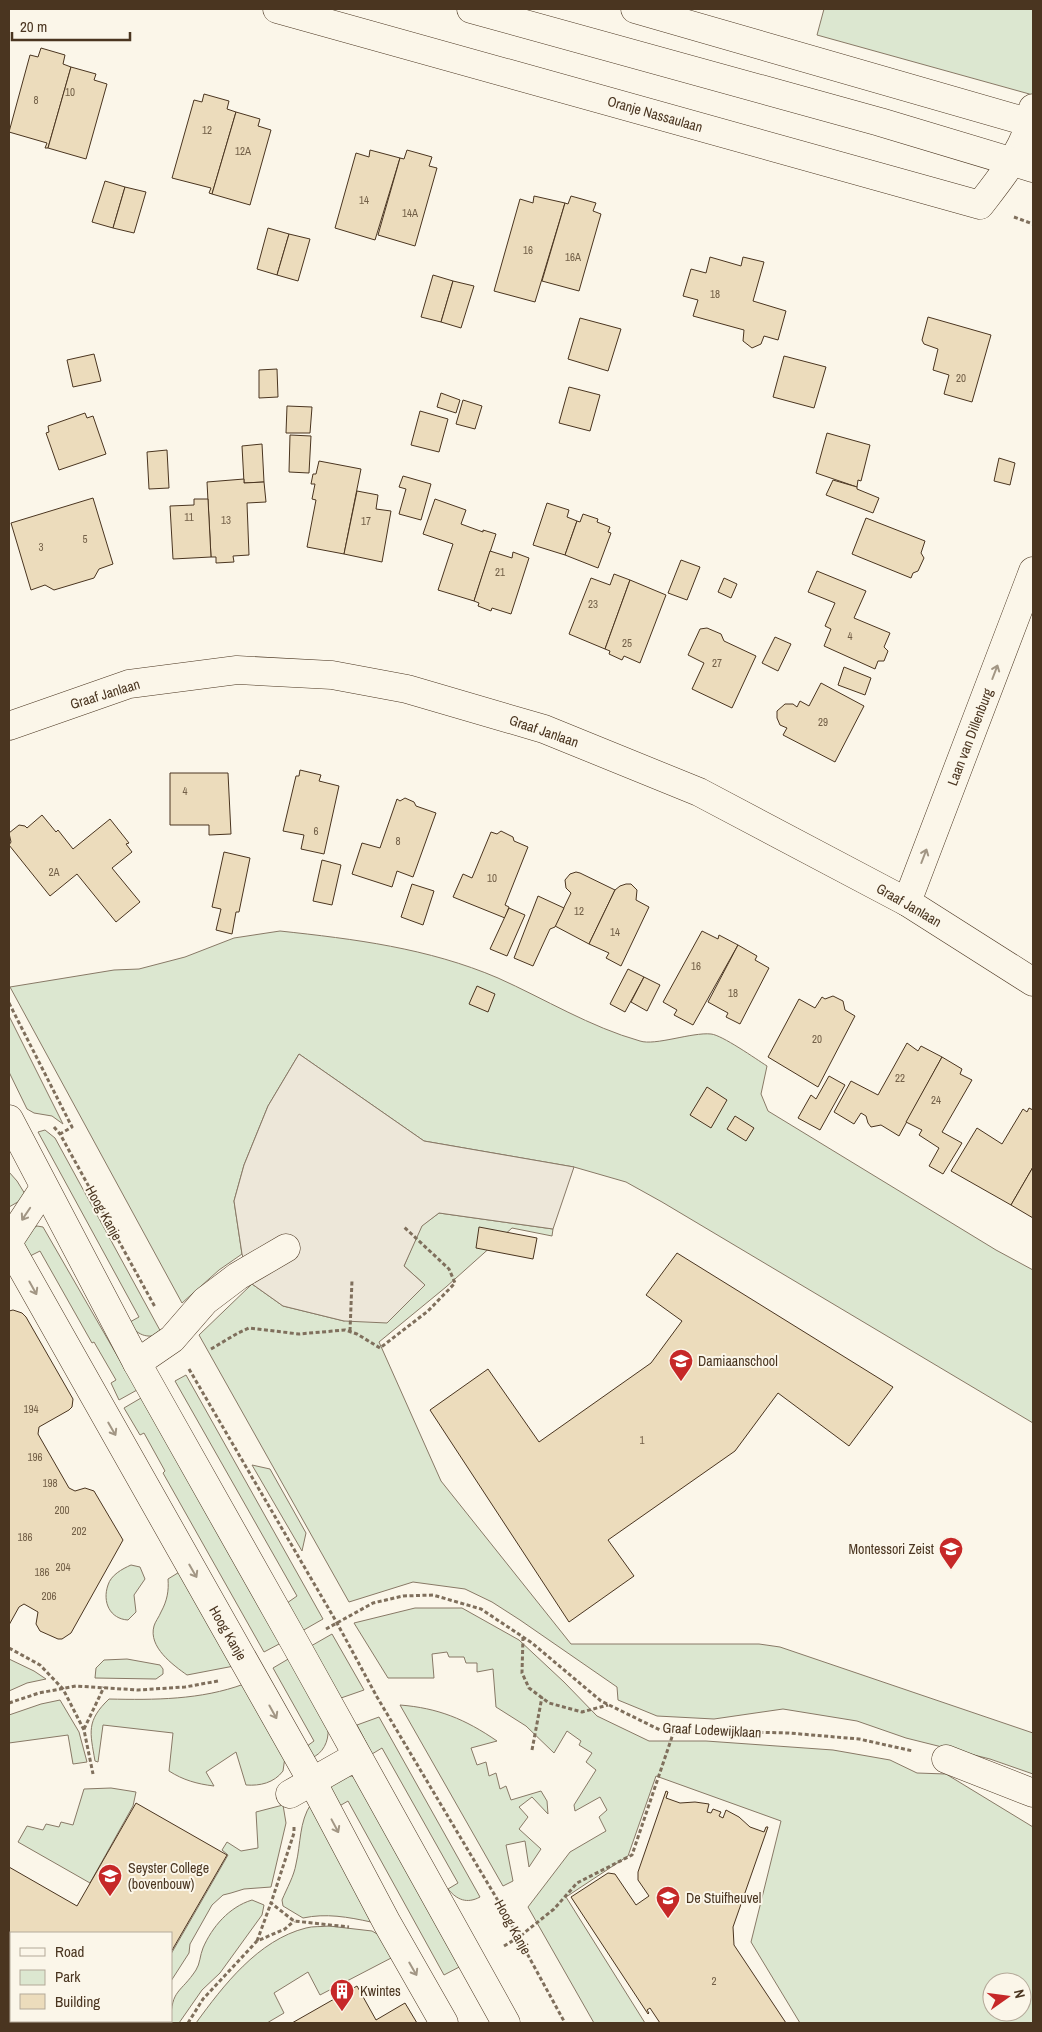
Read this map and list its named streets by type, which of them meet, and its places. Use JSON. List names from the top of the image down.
{
  "streets": {
    "street": [
      "Oranje Nassaulaan",
      "Graaf Janlaan",
      "Laan van Dillenburg",
      "Hoog Kanje"
    ],
    "path": ["Graaf Lodewijklaan"]
  },
  "crossings": [
    ["Graaf Janlaan", "Laan van Dillenburg"],
    ["Hoog Kanje", "Graaf Lodewijklaan"]
  ],
  "one_way": ["Laan van Dillenburg"],
  "places": {
    "school or university": [
      "Damiaanschool",
      "Montessori Zeist",
      "Seyster College (bovenbouw)",
      "De Stuifheuvel"
    ],
    "building": ["Kwintes"]
  },
  "house_numbers": [
    "10",
    "8",
    "12",
    "12A",
    "14",
    "14A",
    "16",
    "16A",
    "18",
    "20",
    "11",
    "13",
    "17",
    "5",
    "3",
    "21",
    "23",
    "4",
    "25",
    "27",
    "29",
    "4",
    "6",
    "8",
    "2A",
    "10",
    "12",
    "14",
    "16",
    "18",
    "20",
    "22",
    "24",
    "194",
    "1",
    "196",
    "198",
    "200",
    "202",
    "186",
    "204",
    "186",
    "206",
    "2"
  ],
  "legend": ["Road", "Park", "Building"],
  "scale_bar": "20 m",
  "north": "right"
}
